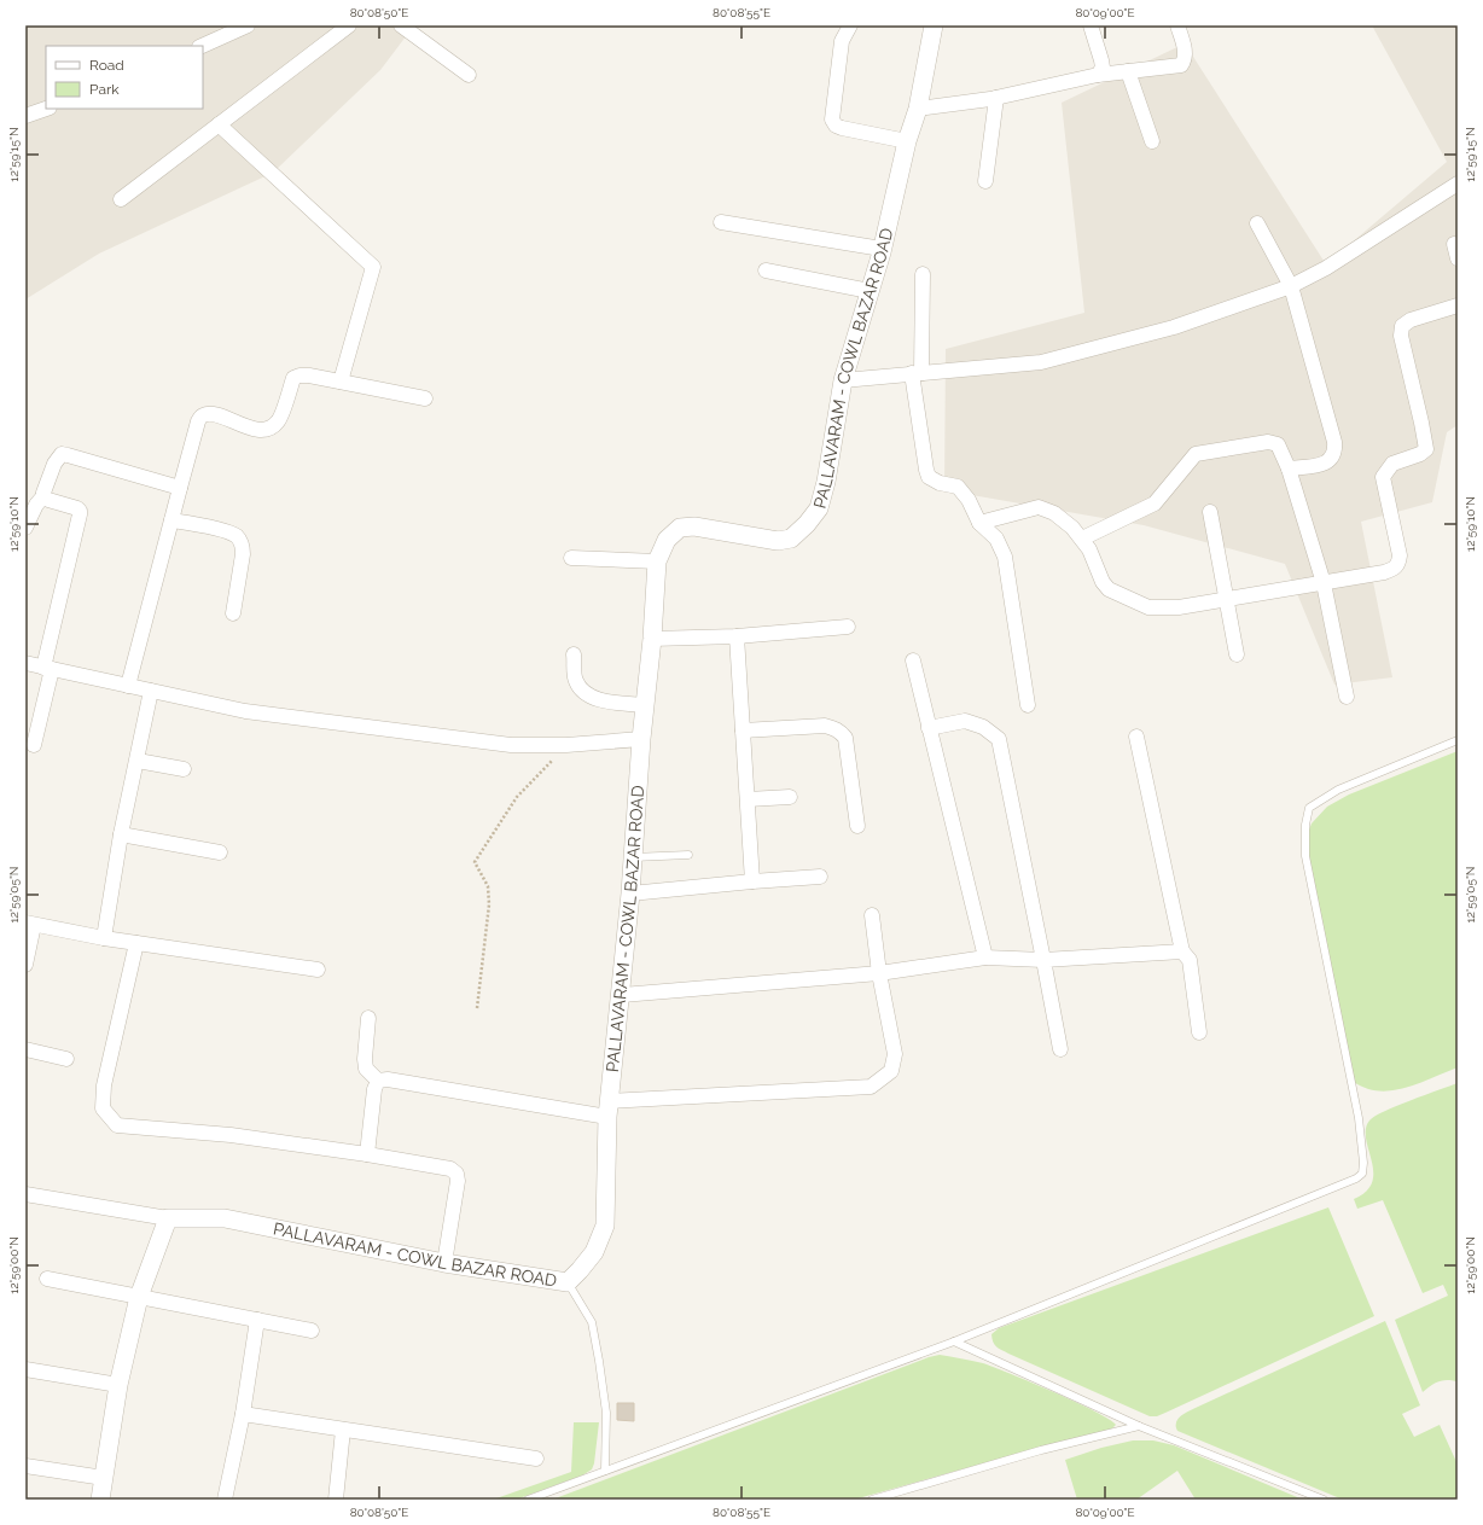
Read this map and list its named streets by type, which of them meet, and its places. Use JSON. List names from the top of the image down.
{
  "streets": {
    "street": ["PALLAVARAM - COWL BAZAR ROAD"]
  },
  "legend": ["Road", "Park"],
  "coordinates": [
    "80°08'50\"E",
    "80°08'55\"E",
    "80°09'00\"E",
    "12°59'15\"N",
    "12°59'10\"N",
    "12°59'05\"N",
    "12°59'00\"N"
  ]
}
